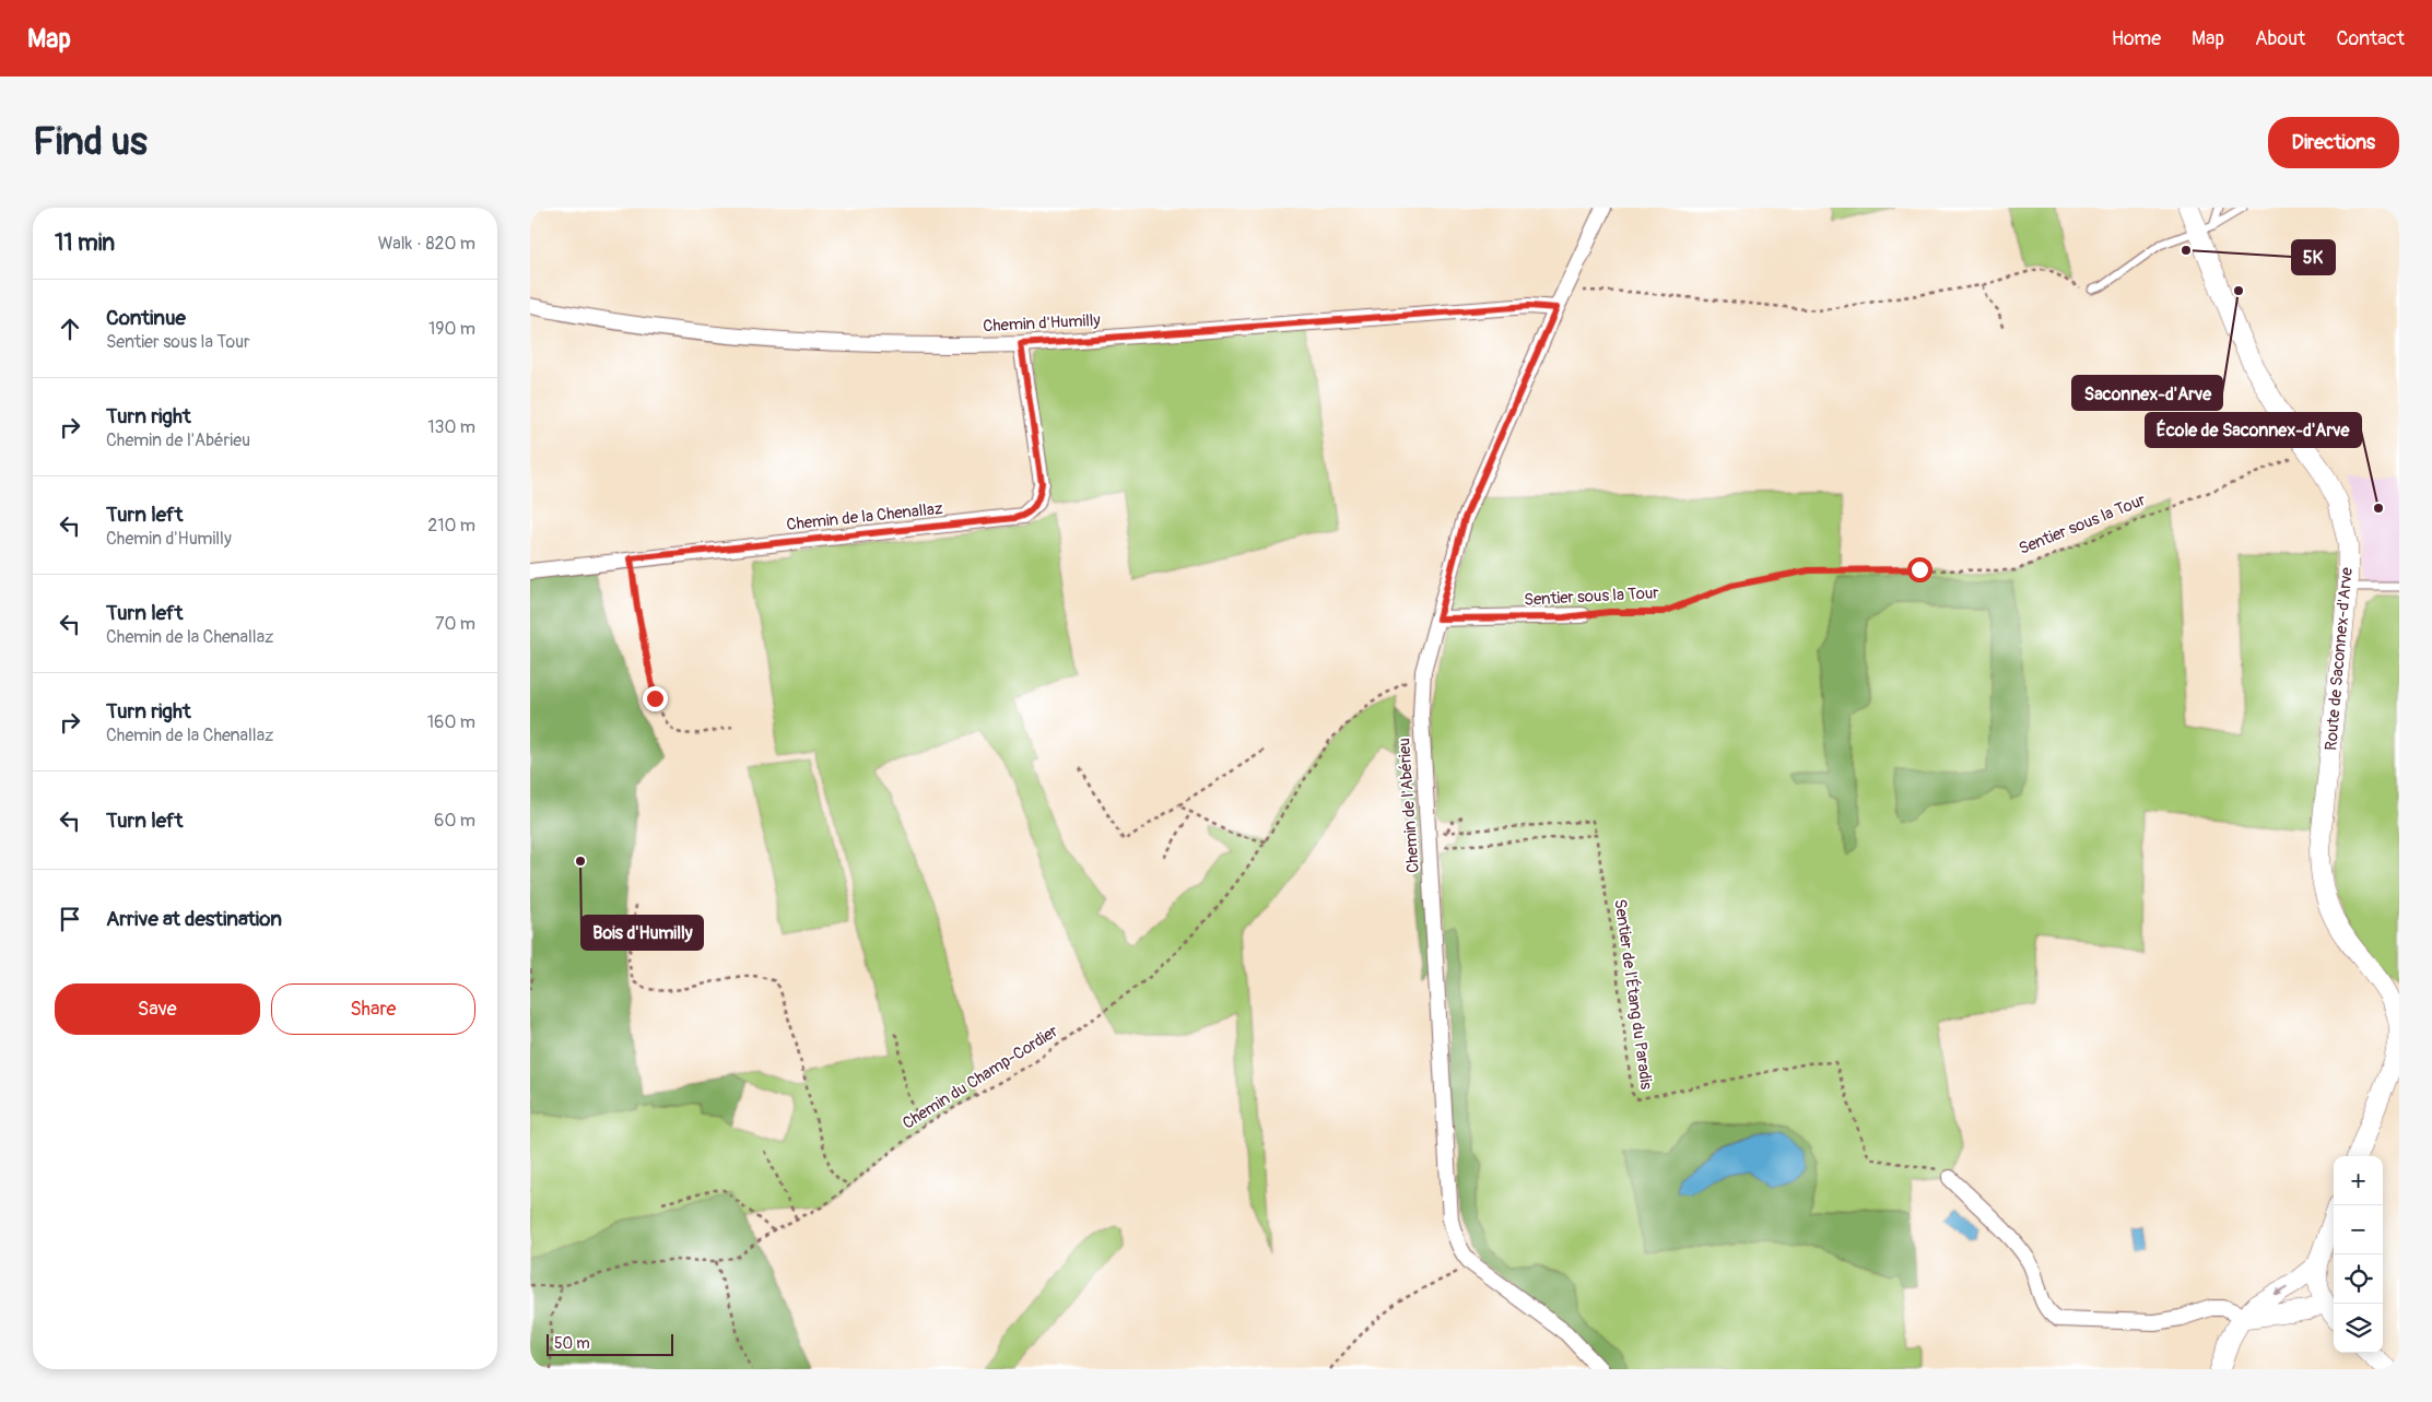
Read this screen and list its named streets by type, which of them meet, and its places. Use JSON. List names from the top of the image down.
{
  "streets": {
    "street": [
      "Chemin d'Humilly",
      "Chemin de la Chenallaz",
      "Sentier sous la Tour",
      "Route de Saconnex-d'Arve",
      "Chemin de l'Abérieu"
    ],
    "path": ["Sentier de l'Étang du Paradis", "Chemin du Champ-Cordier"]
  },
  "crossings": [
    ["Chemin d'Humilly", "Chemin de la Chenallaz"],
    ["Chemin d'Humilly", "Chemin de l'Abérieu"],
    ["Sentier sous la Tour", "Route de Saconnex-d'Arve"],
    ["Sentier sous la Tour", "Chemin de l'Abérieu"],
    ["Chemin de l'Abérieu", "Chemin du Champ-Cordier"]
  ],
  "places": [
    "5K",
    "Saconnex-d'Arve",
    "École de Saconnex-d'Arve",
    "Bois d'Humilly"
  ],
  "scale_bar": "50 m",
  "page": {
    "header": "Map",
    "nav": [
      "Home",
      "Map",
      "About",
      "Contact"
    ],
    "buttons": [
      "Directions",
      ["Save", "Share"]
    ],
    "title": "Find us",
    "heading": ["11 min", "Walk · 820 m"],
    "list": [
      ["Continue", "Sentier sous la Tour", "190 m"],
      ["Turn right", "Chemin de l'Abérieu", "130 m"],
      ["Turn left", "Chemin d'Humilly", "210 m"],
      ["Turn left", "Chemin de la Chenallaz", "70 m"],
      ["Turn right", "Chemin de la Chenallaz", "160 m"],
      ["Turn left", "60 m"],
      "Arrive at destination"
    ],
    "map_buttons": ["+", "−"],
    "scale": "50 m"
  }
}
